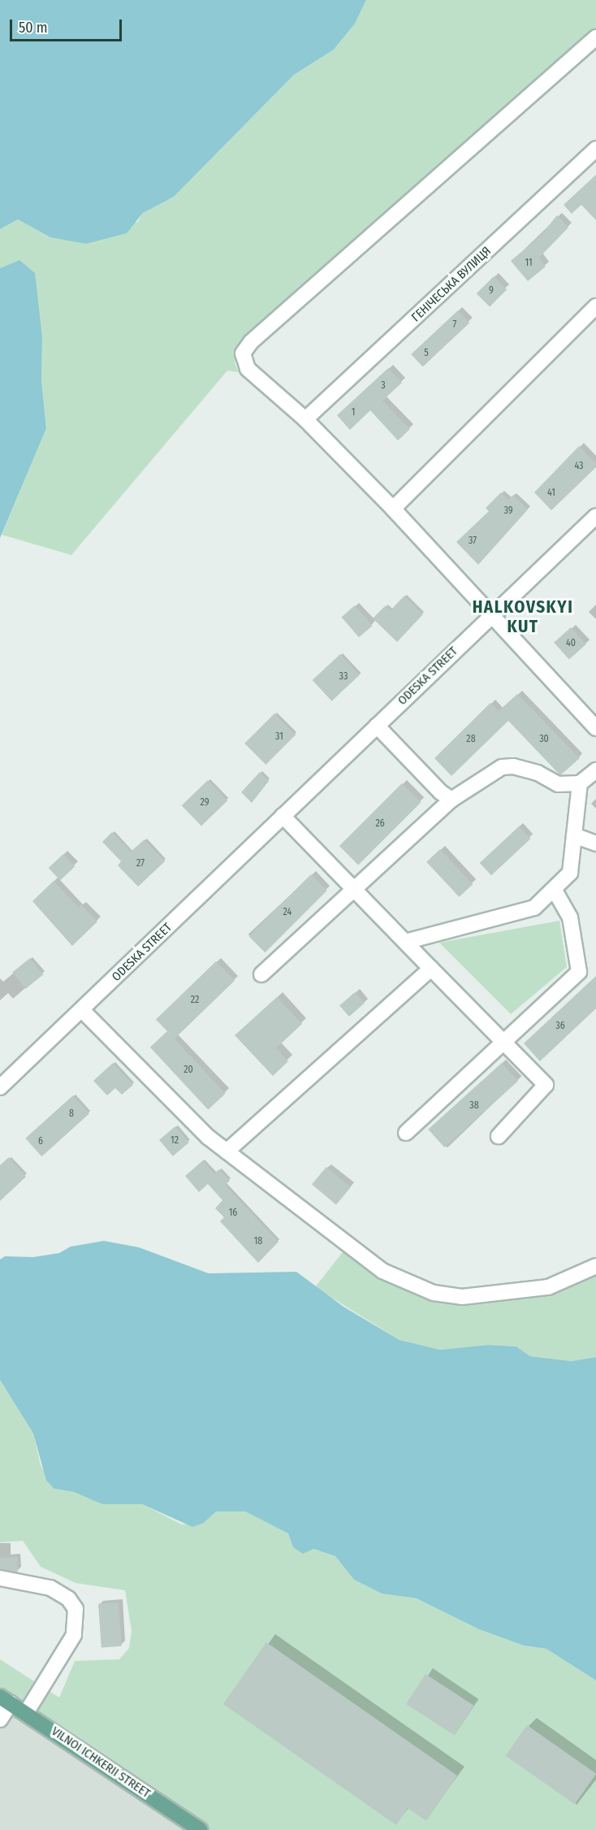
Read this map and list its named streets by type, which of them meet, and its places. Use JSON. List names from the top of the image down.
{
  "streets": {
    "main road": ["VILNOI ICHKERII STREET"],
    "street": ["ГЕНІЧЕСЬКА ВУЛИЦЯ", "ODESKA STREET"]
  },
  "districts": ["HALKOVSKYI KUT"],
  "house_numbers": [
    "11",
    "9",
    "7",
    "5",
    "3",
    "1",
    "43",
    "41",
    "39",
    "37",
    "40",
    "33",
    "31",
    "28",
    "30",
    "29",
    "26",
    "27",
    "24",
    "22",
    "36",
    "20",
    "38",
    "8",
    "12",
    "6",
    "16",
    "18"
  ],
  "scale_bar": "50 m"
}
